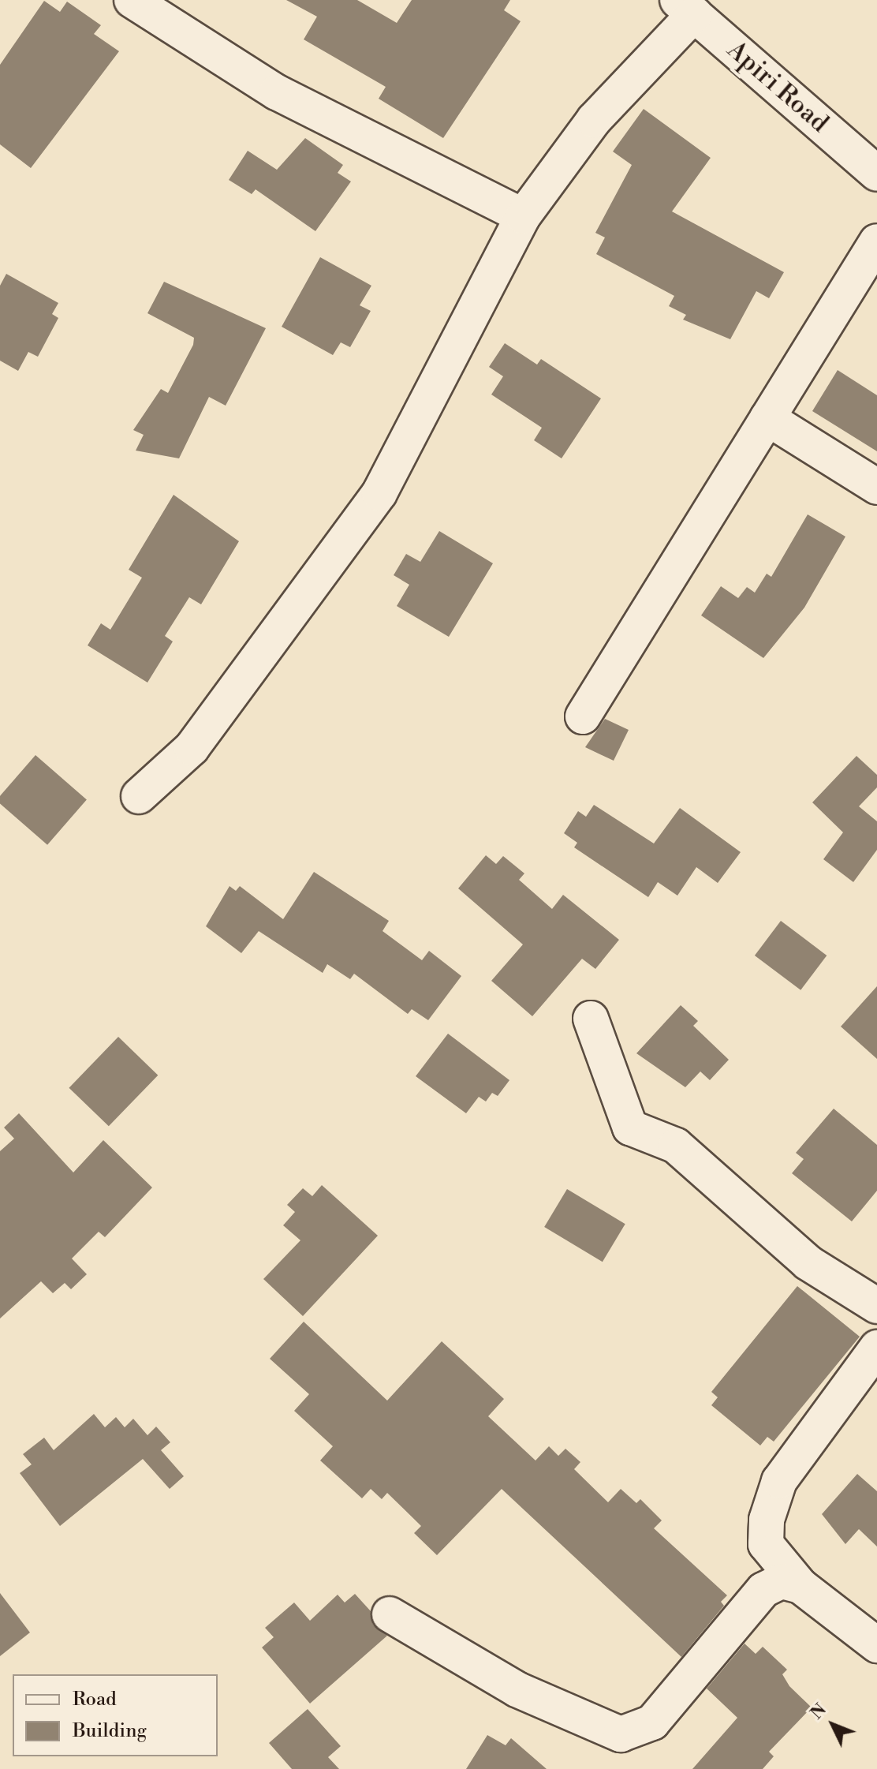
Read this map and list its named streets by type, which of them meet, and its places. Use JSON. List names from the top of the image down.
{
  "streets": {
    "street": ["Apiri Road"]
  },
  "legend": ["Road", "Building"],
  "north": "top left"
}
